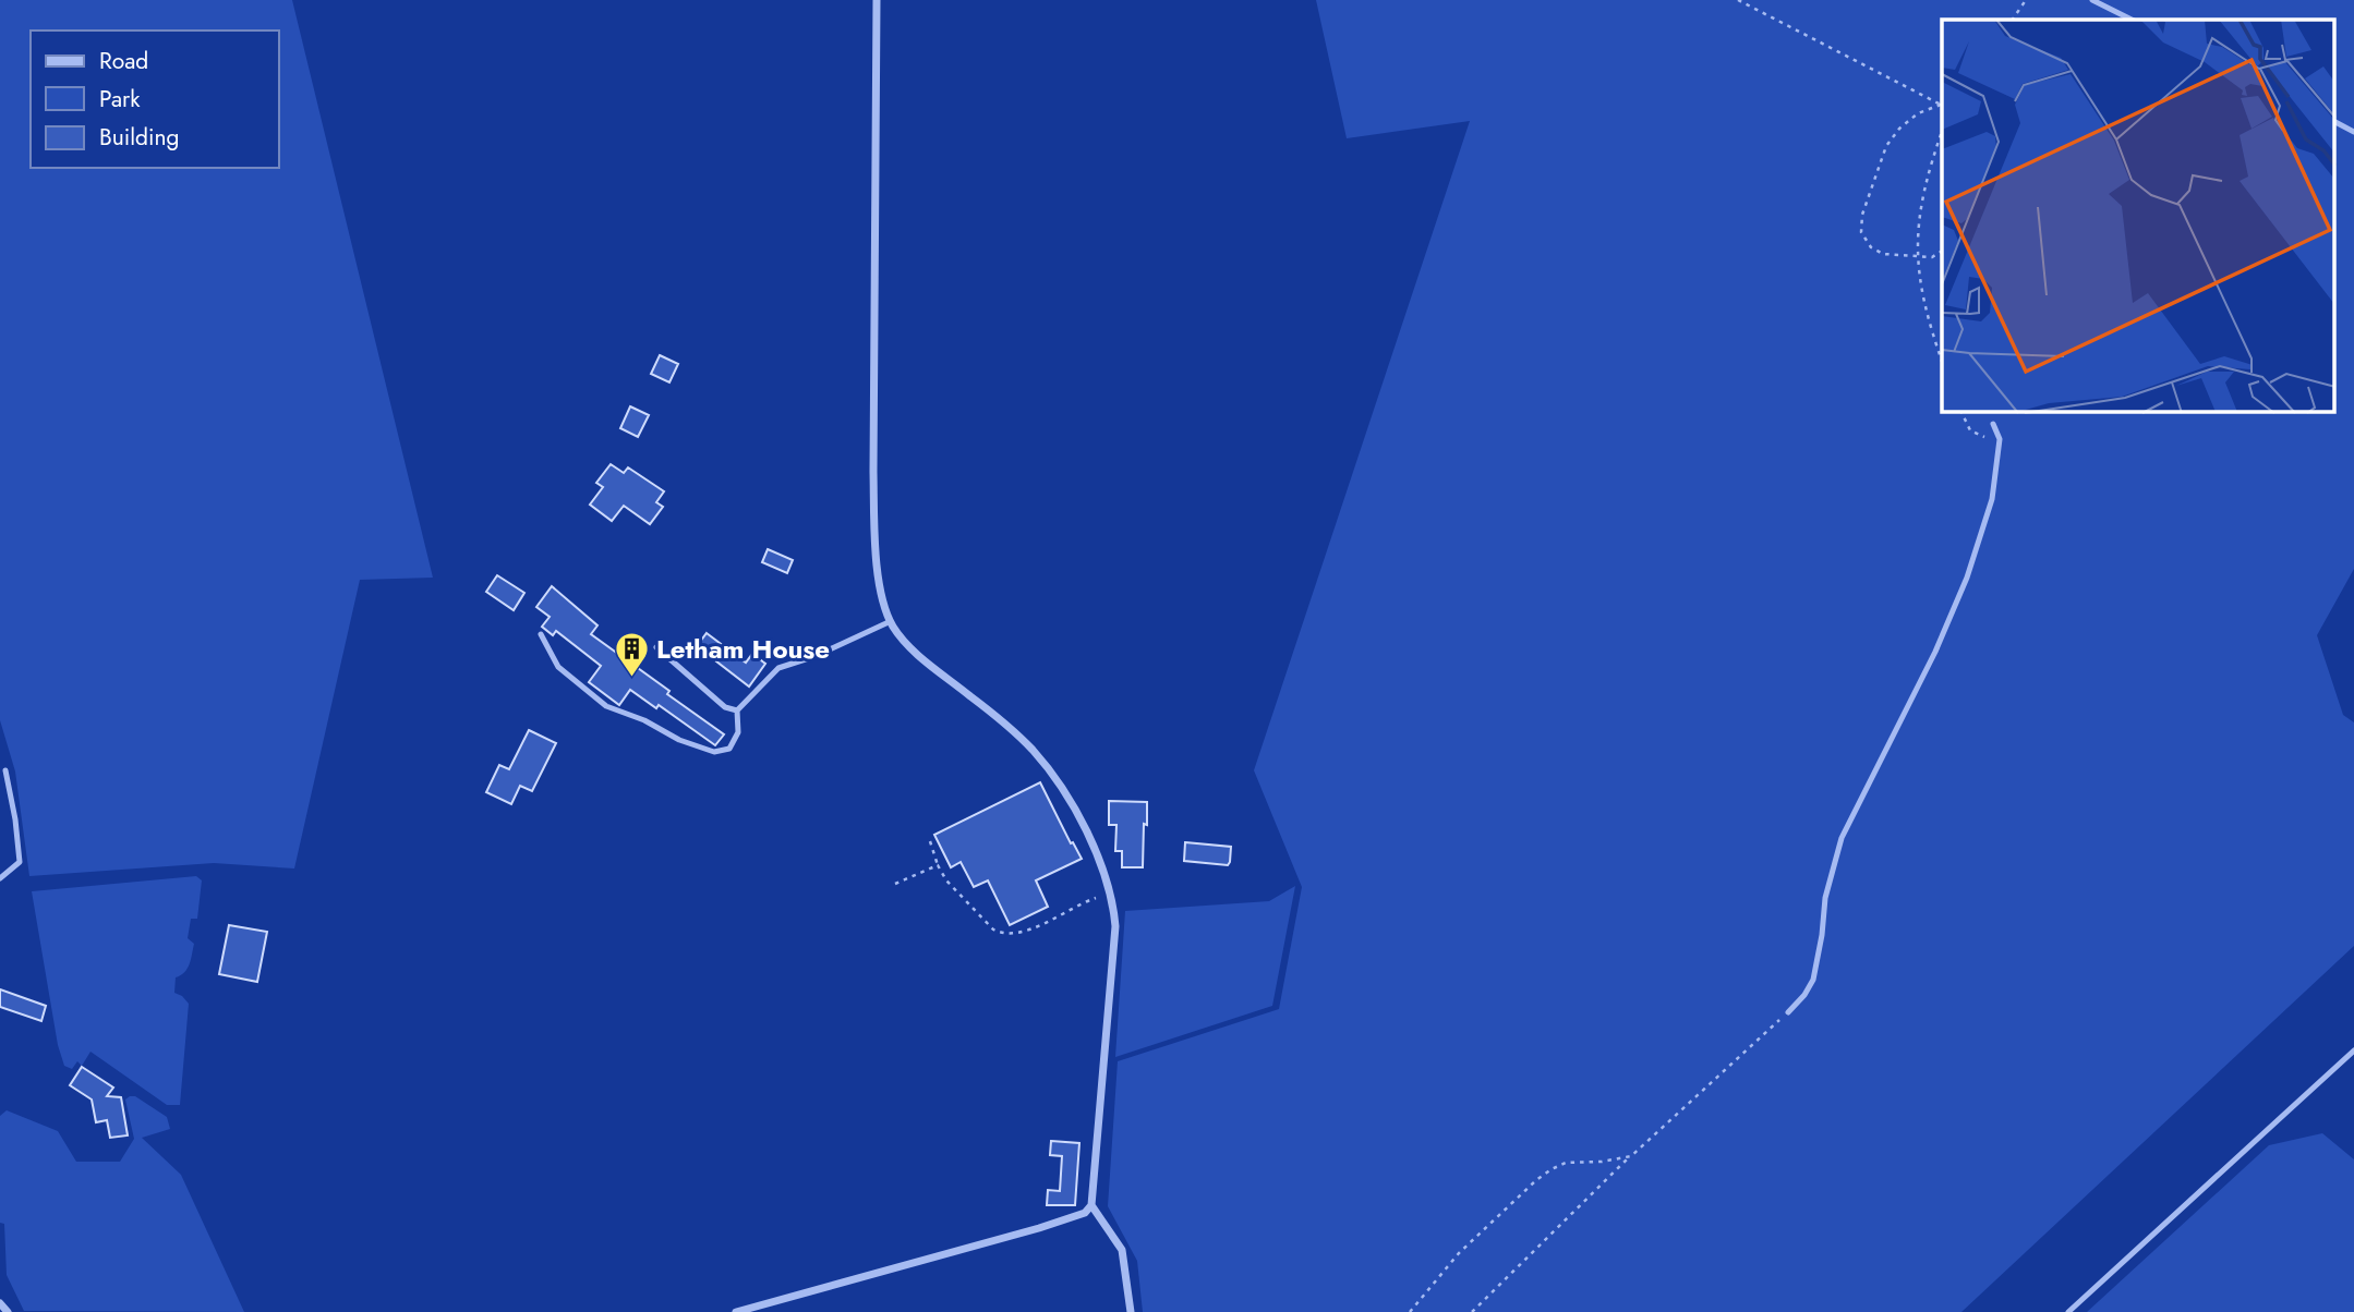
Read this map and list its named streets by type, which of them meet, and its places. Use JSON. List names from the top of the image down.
{
  "places": {
    "building": ["Letham House"]
  },
  "legend": ["Road", "Park", "Building"]
}
